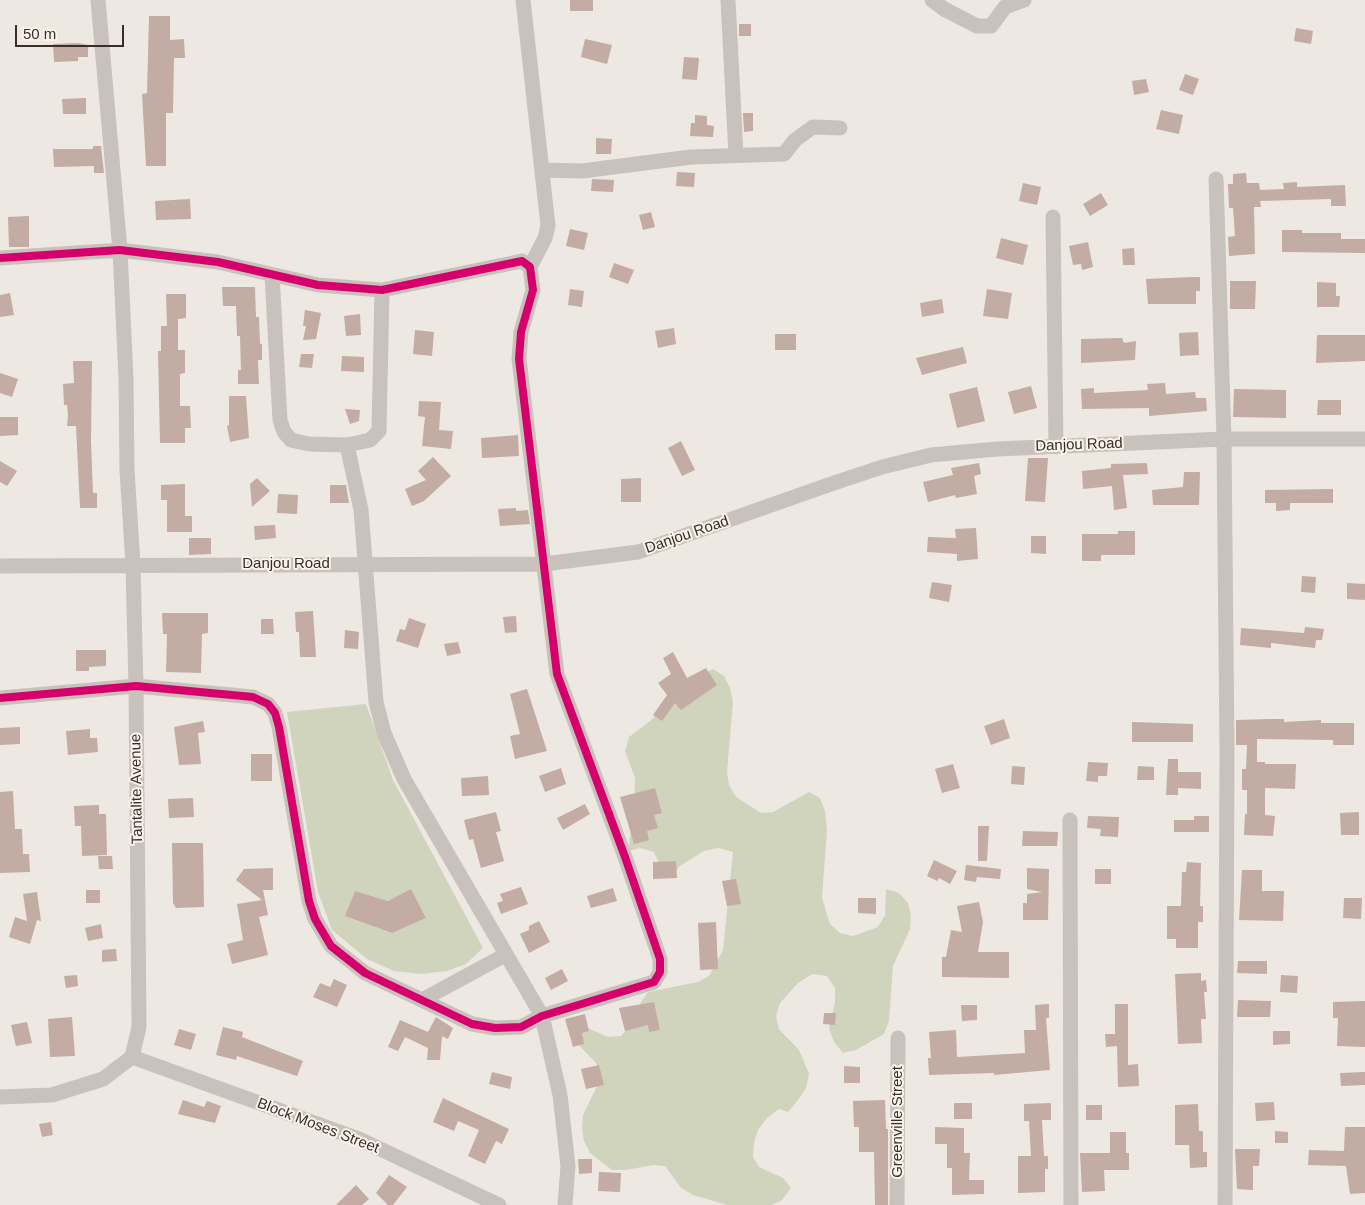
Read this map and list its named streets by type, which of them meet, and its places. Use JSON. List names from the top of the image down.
{
  "streets": {
    "street": [
      "Danjou Road",
      "Tantalite Avenue",
      "Greenville Street",
      "Block Moses Street"
    ]
  },
  "crossings": [
    ["Danjou Road", "Tantalite Avenue"],
    ["Tantalite Avenue", "Block Moses Street"]
  ],
  "scale_bar": "50 m"
}
